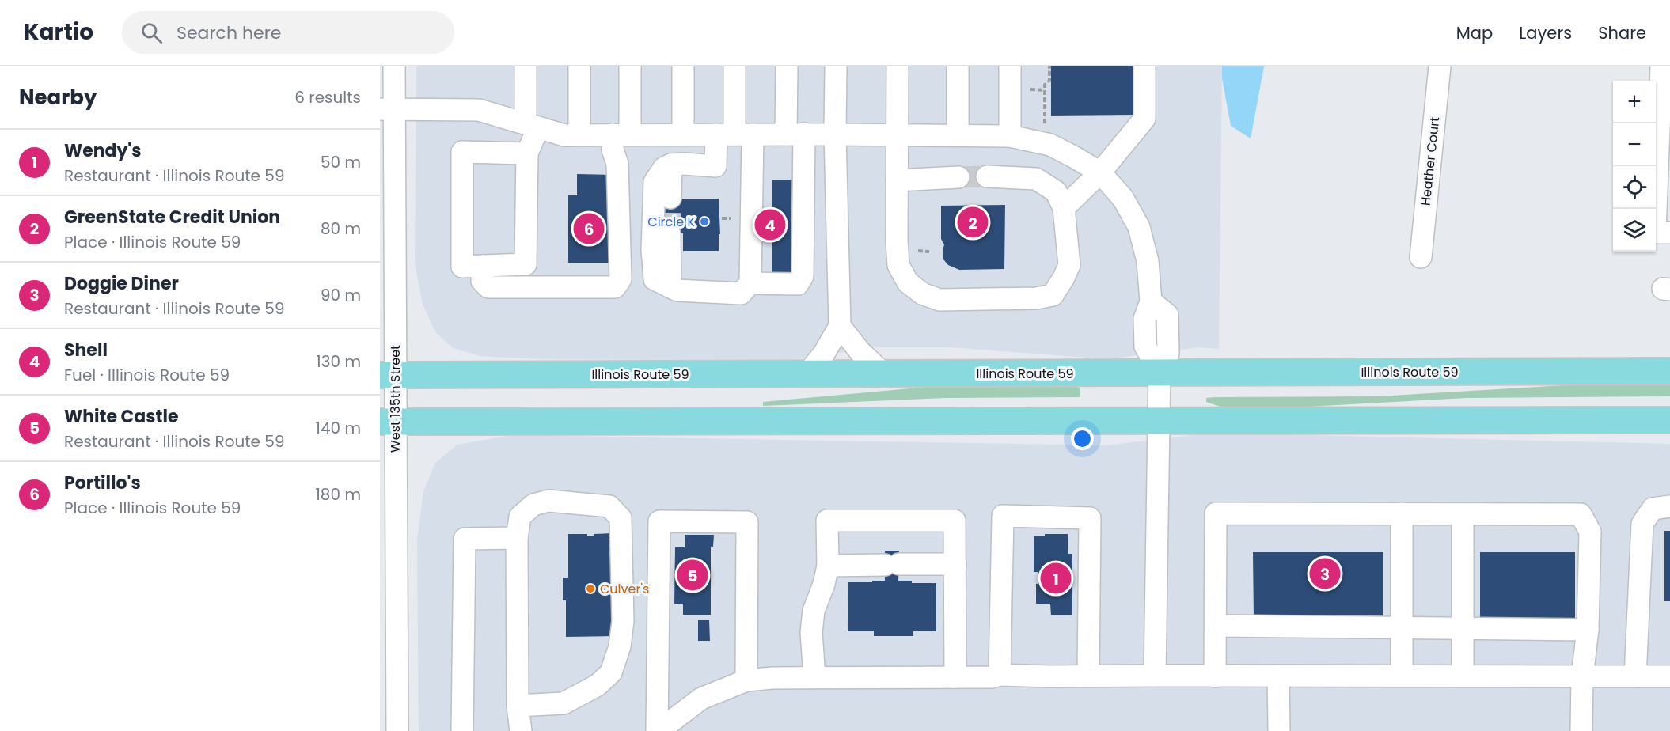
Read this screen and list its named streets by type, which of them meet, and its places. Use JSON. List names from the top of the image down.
{
  "streets": {
    "main road": ["Illinois Route 59"],
    "street": ["Heather Court", "West 135th Street"]
  },
  "crossings": [
    ["Illinois Route 59", "West 135th Street"]
  ],
  "places": ["Circle K", "Culver's"],
  "page": {
    "header": "Kartio",
    "search": "Search here",
    "nav": ["Map", "Layers", "Share"],
    "heading": ["Nearby", "6 results"],
    "map_buttons": ["+", "−"],
    "list": [
      {
        "mark": "1",
        "name": "Wendy's",
        "note": "Restaurant · Illinois Route 59",
        "value": "50 m"
      },
      {
        "mark": "2",
        "name": "GreenState Credit Union",
        "note": "Place · Illinois Route 59",
        "value": "80 m"
      },
      {
        "mark": "3",
        "name": "Doggie Diner",
        "note": "Restaurant · Illinois Route 59",
        "value": "90 m"
      },
      {
        "mark": "4",
        "name": "Shell",
        "note": "Fuel · Illinois Route 59",
        "value": "130 m"
      },
      {
        "mark": "5",
        "name": "White Castle",
        "note": "Restaurant · Illinois Route 59",
        "value": "140 m"
      },
      {
        "mark": "6",
        "name": "Portillo's",
        "note": "Place · Illinois Route 59",
        "value": "180 m"
      }
    ],
    "pins": [
      "2",
      "4",
      "6",
      "3",
      "5",
      "1"
    ]
  }
}
